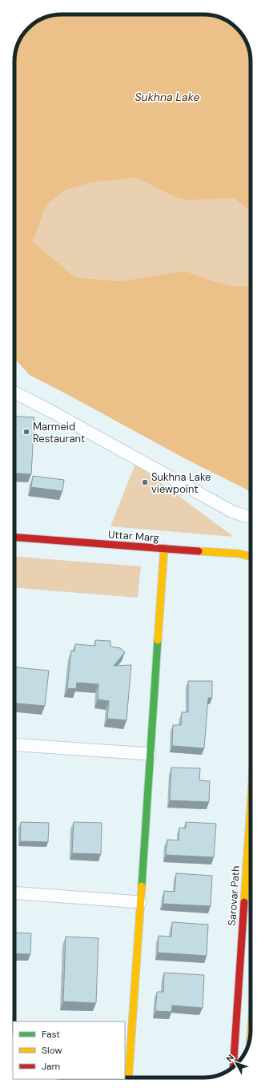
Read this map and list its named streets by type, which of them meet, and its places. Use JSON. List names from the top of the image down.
{
  "streets": {
    "main road": ["Uttar Marg", "Sarovar Path"]
  },
  "water": ["Sukhna Lake"],
  "places": ["Marmeid Restaurant", "Sukhna Lake viewpoint"],
  "legend": ["Fast", "Slow", "Jam"],
  "north": "top left"
}
